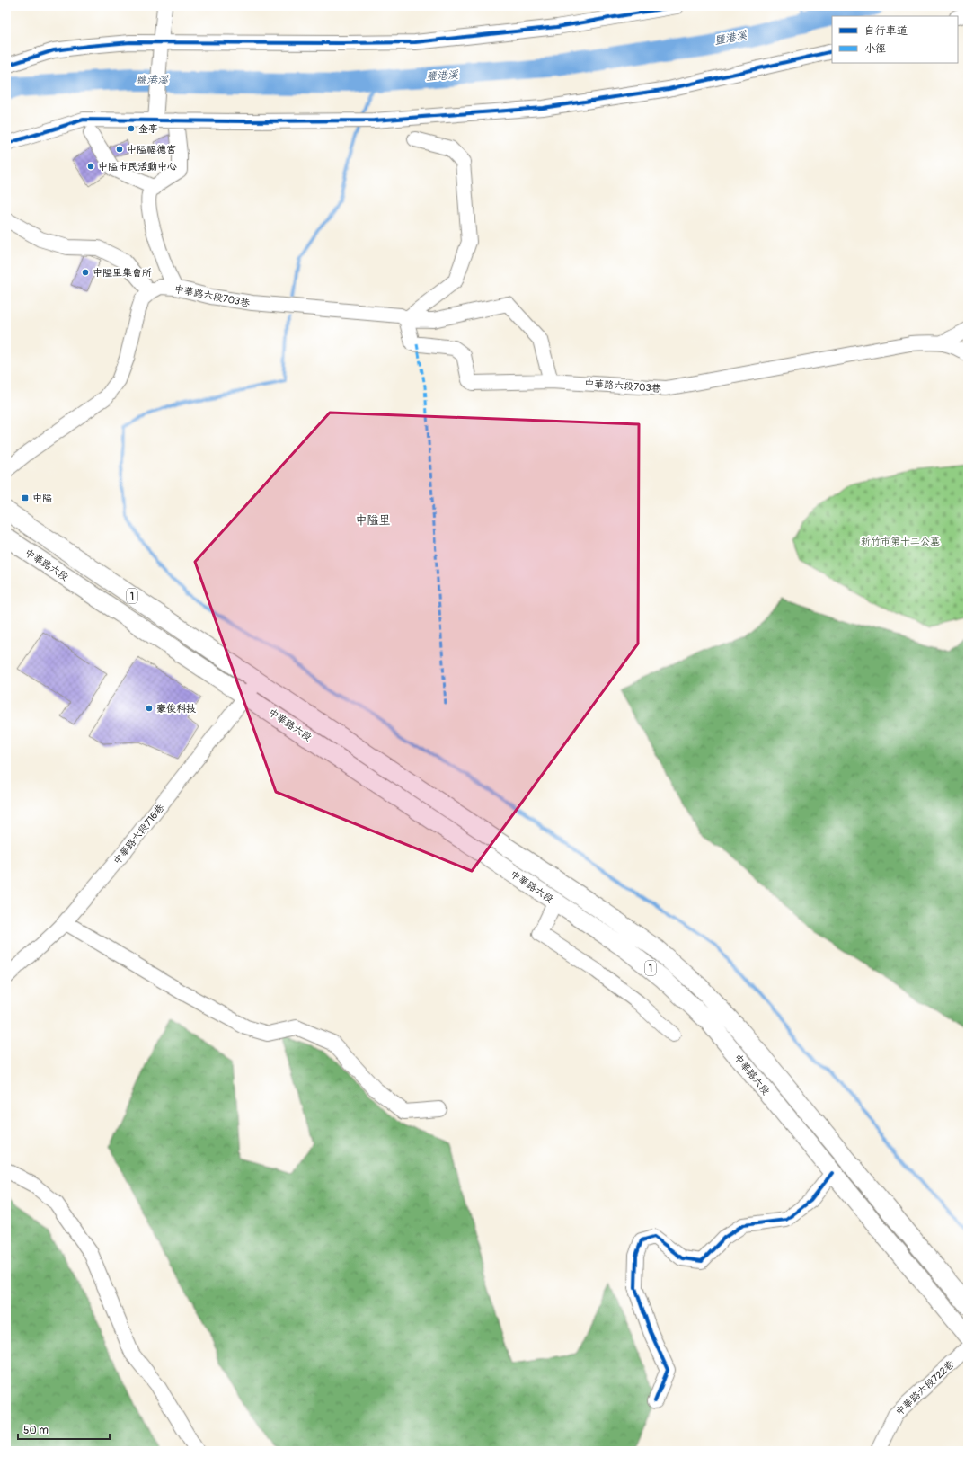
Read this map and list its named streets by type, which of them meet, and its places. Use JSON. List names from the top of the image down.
{
  "streets": {
    "main road": ["中華路六段", "1"],
    "street": ["中華路六段703巷", "中華路六段716巷", "中華路六段722巷"]
  },
  "crossings": [
    ["中華路六段", "中華路六段716巷"]
  ],
  "districts": ["中隘里"],
  "water": ["鹽港溪"],
  "parks": ["新竹市第十二公墓"],
  "places": {
    "other": [
      "金亭",
      "中隘福德宮",
      "中隘市民活動中心",
      "中隘里集會所",
      "豪俊科技"
    ],
    "transit": ["中隘"]
  },
  "legend": ["自行車道", "小徑"],
  "scale_bar": "50 m"
}
